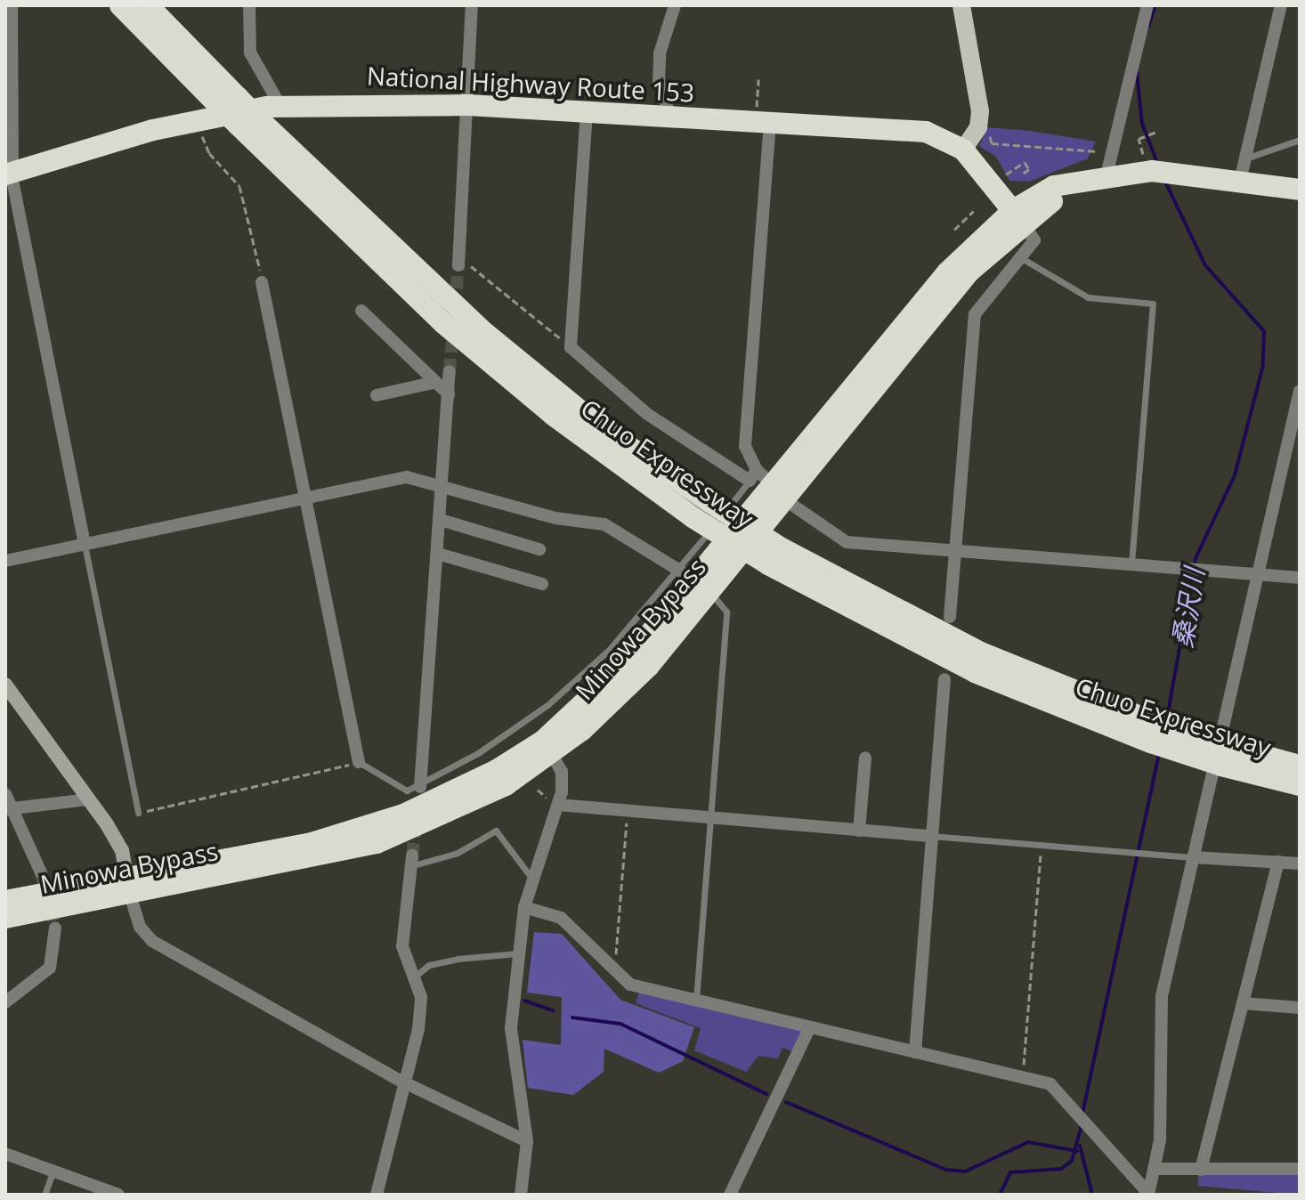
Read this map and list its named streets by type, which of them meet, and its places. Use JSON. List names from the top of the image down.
{
  "streets": {
    "highway": ["National Highway Route 153", "Chuo Expressway", "Minowa Bypass"]
  },
  "crossings": [
    ["National Highway Route 153", "Minowa Bypass"]
  ],
  "water": ["桑沢川"]
}
